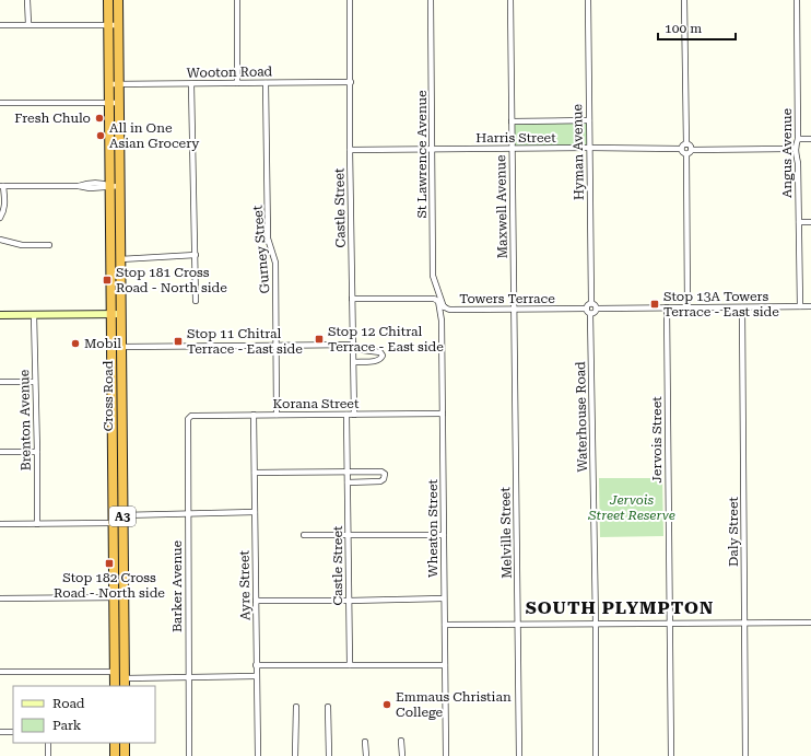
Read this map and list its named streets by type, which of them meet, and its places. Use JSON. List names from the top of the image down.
{
  "streets": {
    "highway": ["Cross Road", "A3"],
    "street": [
      "Wooton Road",
      "Harris Street",
      "Hyman Avenue",
      "Angus Avenue",
      "St Lawrence Avenue",
      "Maxwell Avenue",
      "Castle Street",
      "Gurney Street",
      "Towers Terrace",
      "Korana Street",
      "Waterhouse Road",
      "Brenton Avenue",
      "Jervois Street",
      "Wheaton Street",
      "Daly Street",
      "Melville Street",
      "Ayre Street",
      "Barker Avenue"
    ]
  },
  "crossings": [
    ["Wooton Road", "Castle Street"],
    ["Wooton Road", "Gurney Street"],
    ["Wooton Road", "Cross Road"],
    ["Harris Street", "Hyman Avenue"],
    ["Harris Street", "St Lawrence Avenue"],
    ["Harris Street", "Maxwell Avenue"],
    ["Harris Street", "Castle Street"],
    ["Hyman Avenue", "Towers Terrace"],
    ["Hyman Avenue", "Waterhouse Road"],
    ["St Lawrence Avenue", "Towers Terrace"],
    ["Maxwell Avenue", "Towers Terrace"],
    ["Maxwell Avenue", "Melville Street"],
    ["Castle Street", "Korana Street"],
    ["Gurney Street", "Korana Street"],
    ["Towers Terrace", "Waterhouse Road"],
    ["Towers Terrace", "Wheaton Street"],
    ["Towers Terrace", "Melville Street"],
    ["Korana Street", "Wheaton Street"],
    ["Korana Street", "Ayre Street"],
    ["Korana Street", "Barker Avenue"]
  ],
  "districts": ["SOUTH PLYMPTON"],
  "parks": ["Jervois Street Reserve"],
  "places": {
    "other": [
      "Fresh Chulo",
      "All in One Asian Grocery",
      "Mobil",
      "Emmaus Christian College"
    ],
    "transit": [
      "Stop 181 Cross Road - North side",
      "Stop 13A Towers Terrace - East side",
      "Stop 12 Chitral Terrace - East side",
      "Stop 11 Chitral Terrace - East side",
      "Stop 182 Cross Road - North side"
    ]
  },
  "legend": ["Road", "Park"],
  "scale_bar": "100 m"
}
